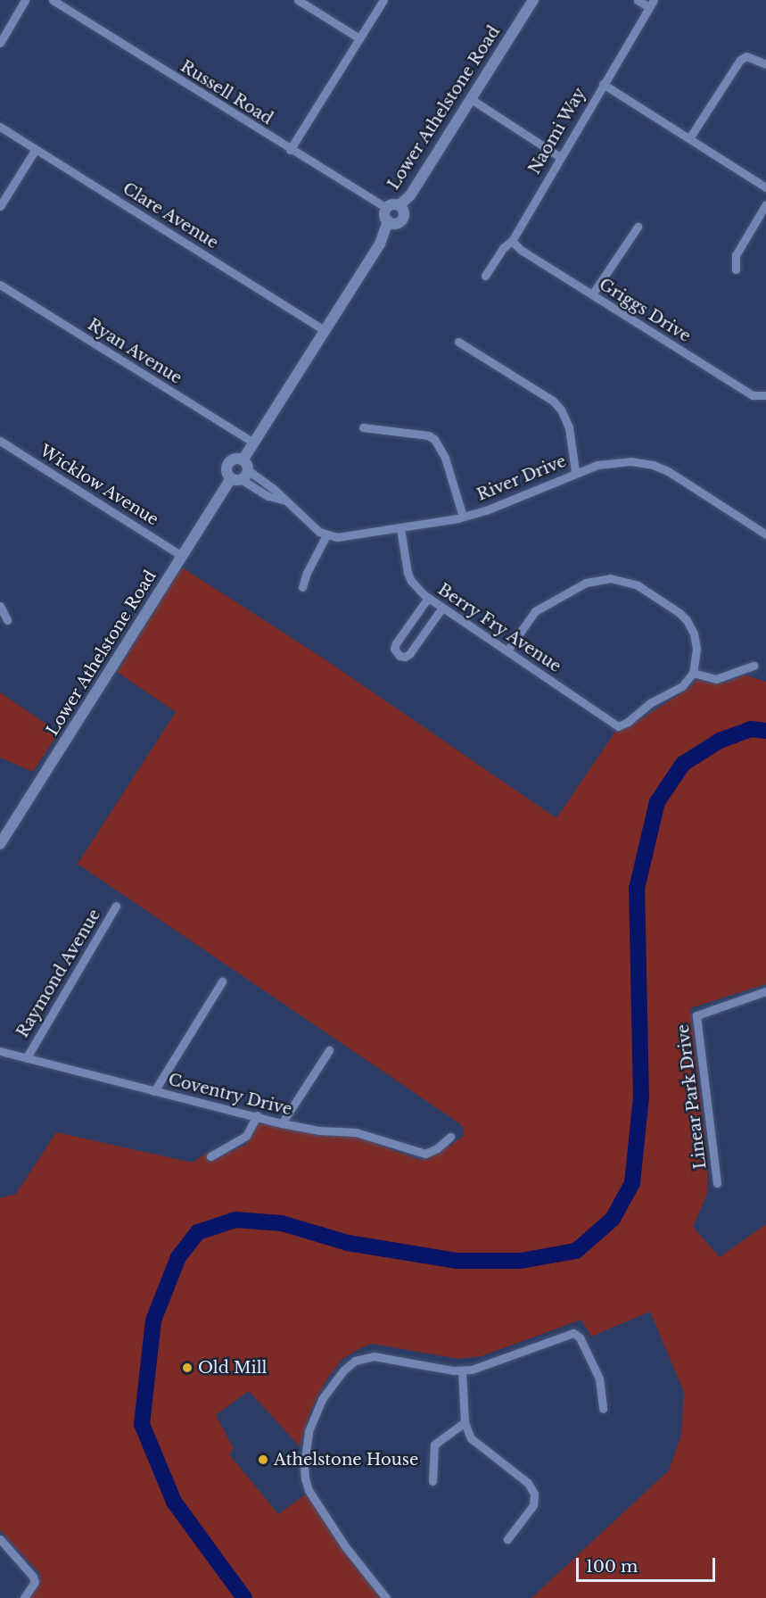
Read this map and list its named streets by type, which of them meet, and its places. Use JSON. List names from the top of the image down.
{
  "streets": {
    "street": [
      "Russell Road",
      "Lower Athelstone Road",
      "Naomi Way",
      "Clare Avenue",
      "Griggs Drive",
      "Ryan Avenue",
      "River Drive",
      "Wicklow Avenue",
      "Berry Fry Avenue",
      "Raymond Avenue",
      "Coventry Drive",
      "Linear Park Drive"
    ]
  },
  "crossings": [
    ["Russell Road", "Lower Athelstone Road"],
    ["Lower Athelstone Road", "Clare Avenue"],
    ["Lower Athelstone Road", "Ryan Avenue"],
    ["Lower Athelstone Road", "Wicklow Avenue"],
    ["Naomi Way", "Griggs Drive"],
    ["River Drive", "Berry Fry Avenue"],
    ["Raymond Avenue", "Coventry Drive"]
  ],
  "places": ["Old Mill", "Athelstone House"],
  "scale_bar": "100 m"
}
